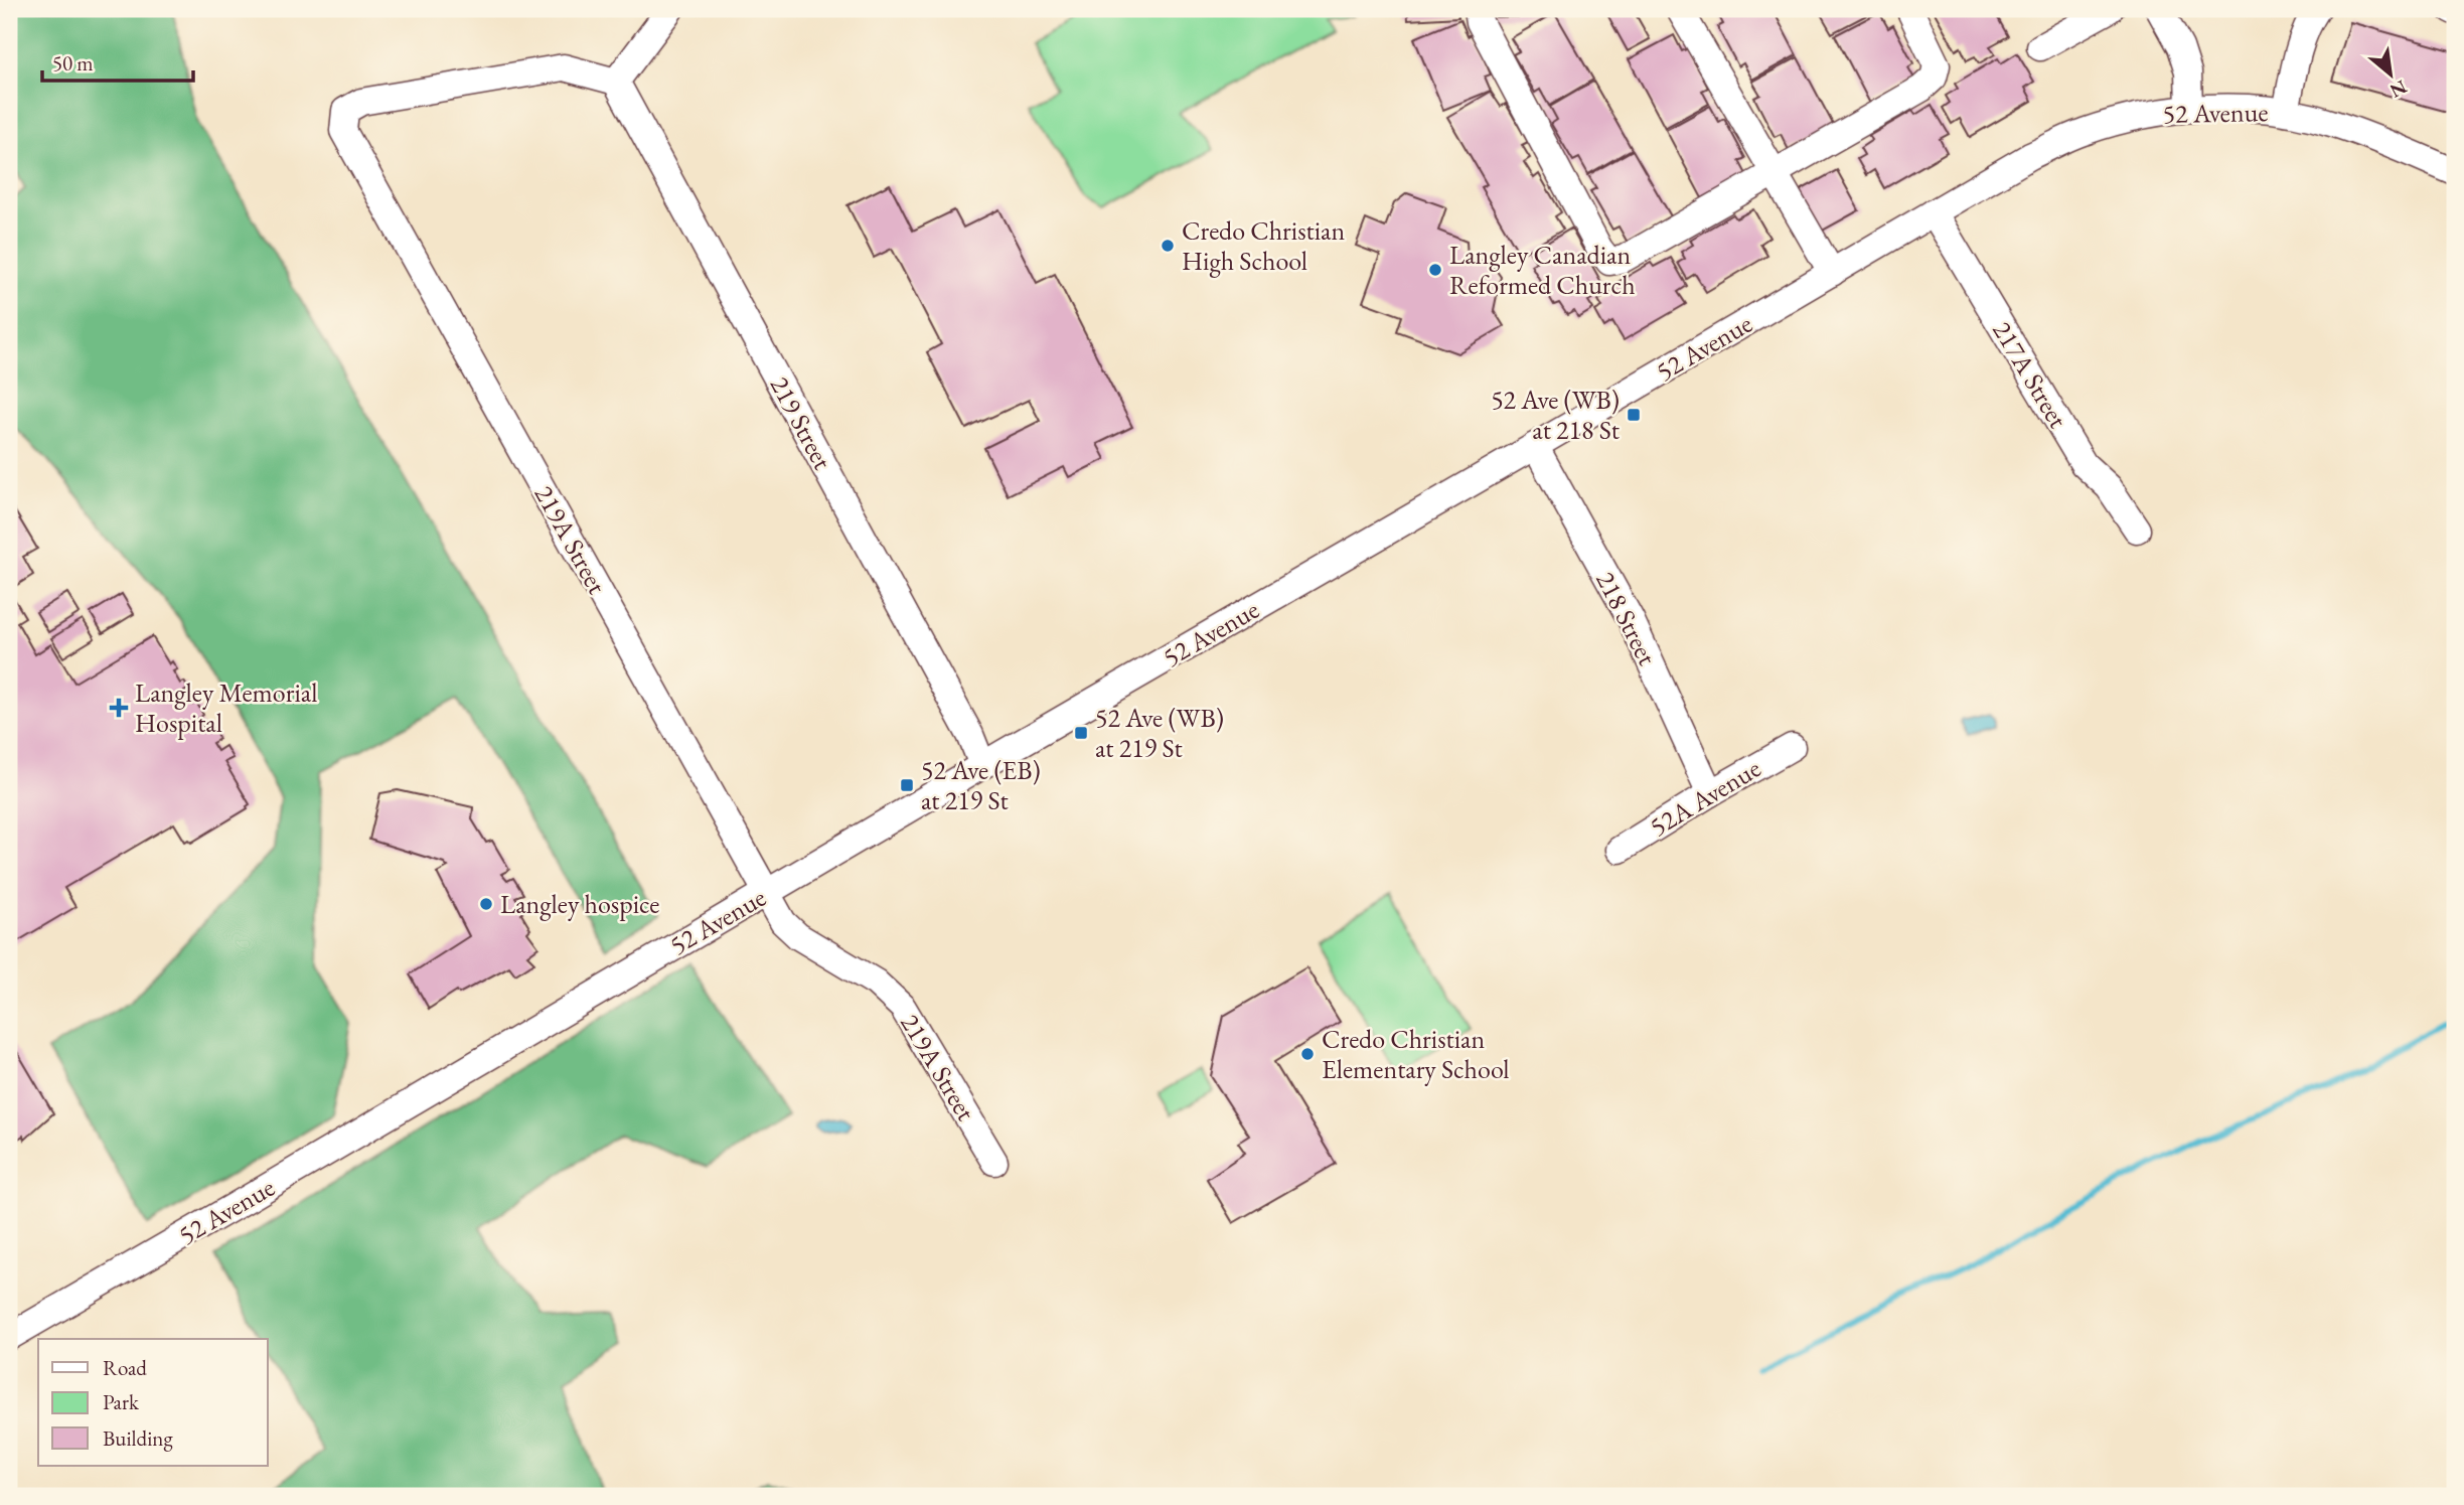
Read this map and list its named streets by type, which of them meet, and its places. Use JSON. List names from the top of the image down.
{
  "streets": {
    "street": [
      "52 Avenue",
      "217A Street",
      "219 Street",
      "219A Street",
      "218 Street",
      "52A Avenue"
    ]
  },
  "crossings": [
    ["52 Avenue", "217A Street"],
    ["52 Avenue", "219 Street"],
    ["52 Avenue", "219A Street"],
    ["52 Avenue", "218 Street"],
    ["219 Street", "219A Street"],
    ["218 Street", "52A Avenue"]
  ],
  "places": {
    "other": [
      "Credo Christian High School",
      "Langley Canadian Reformed Church",
      "Langley hospice",
      "Credo Christian Elementary School"
    ],
    "transit": ["52 Ave (WB) at 218 St", "52 Ave (WB) at 219 St", "52 Ave (EB) at 219 St"],
    "health": ["Langley Memorial Hospital"]
  },
  "legend": ["Road", "Park", "Building"],
  "scale_bar": "50 m",
  "north": "bottom right"
}
